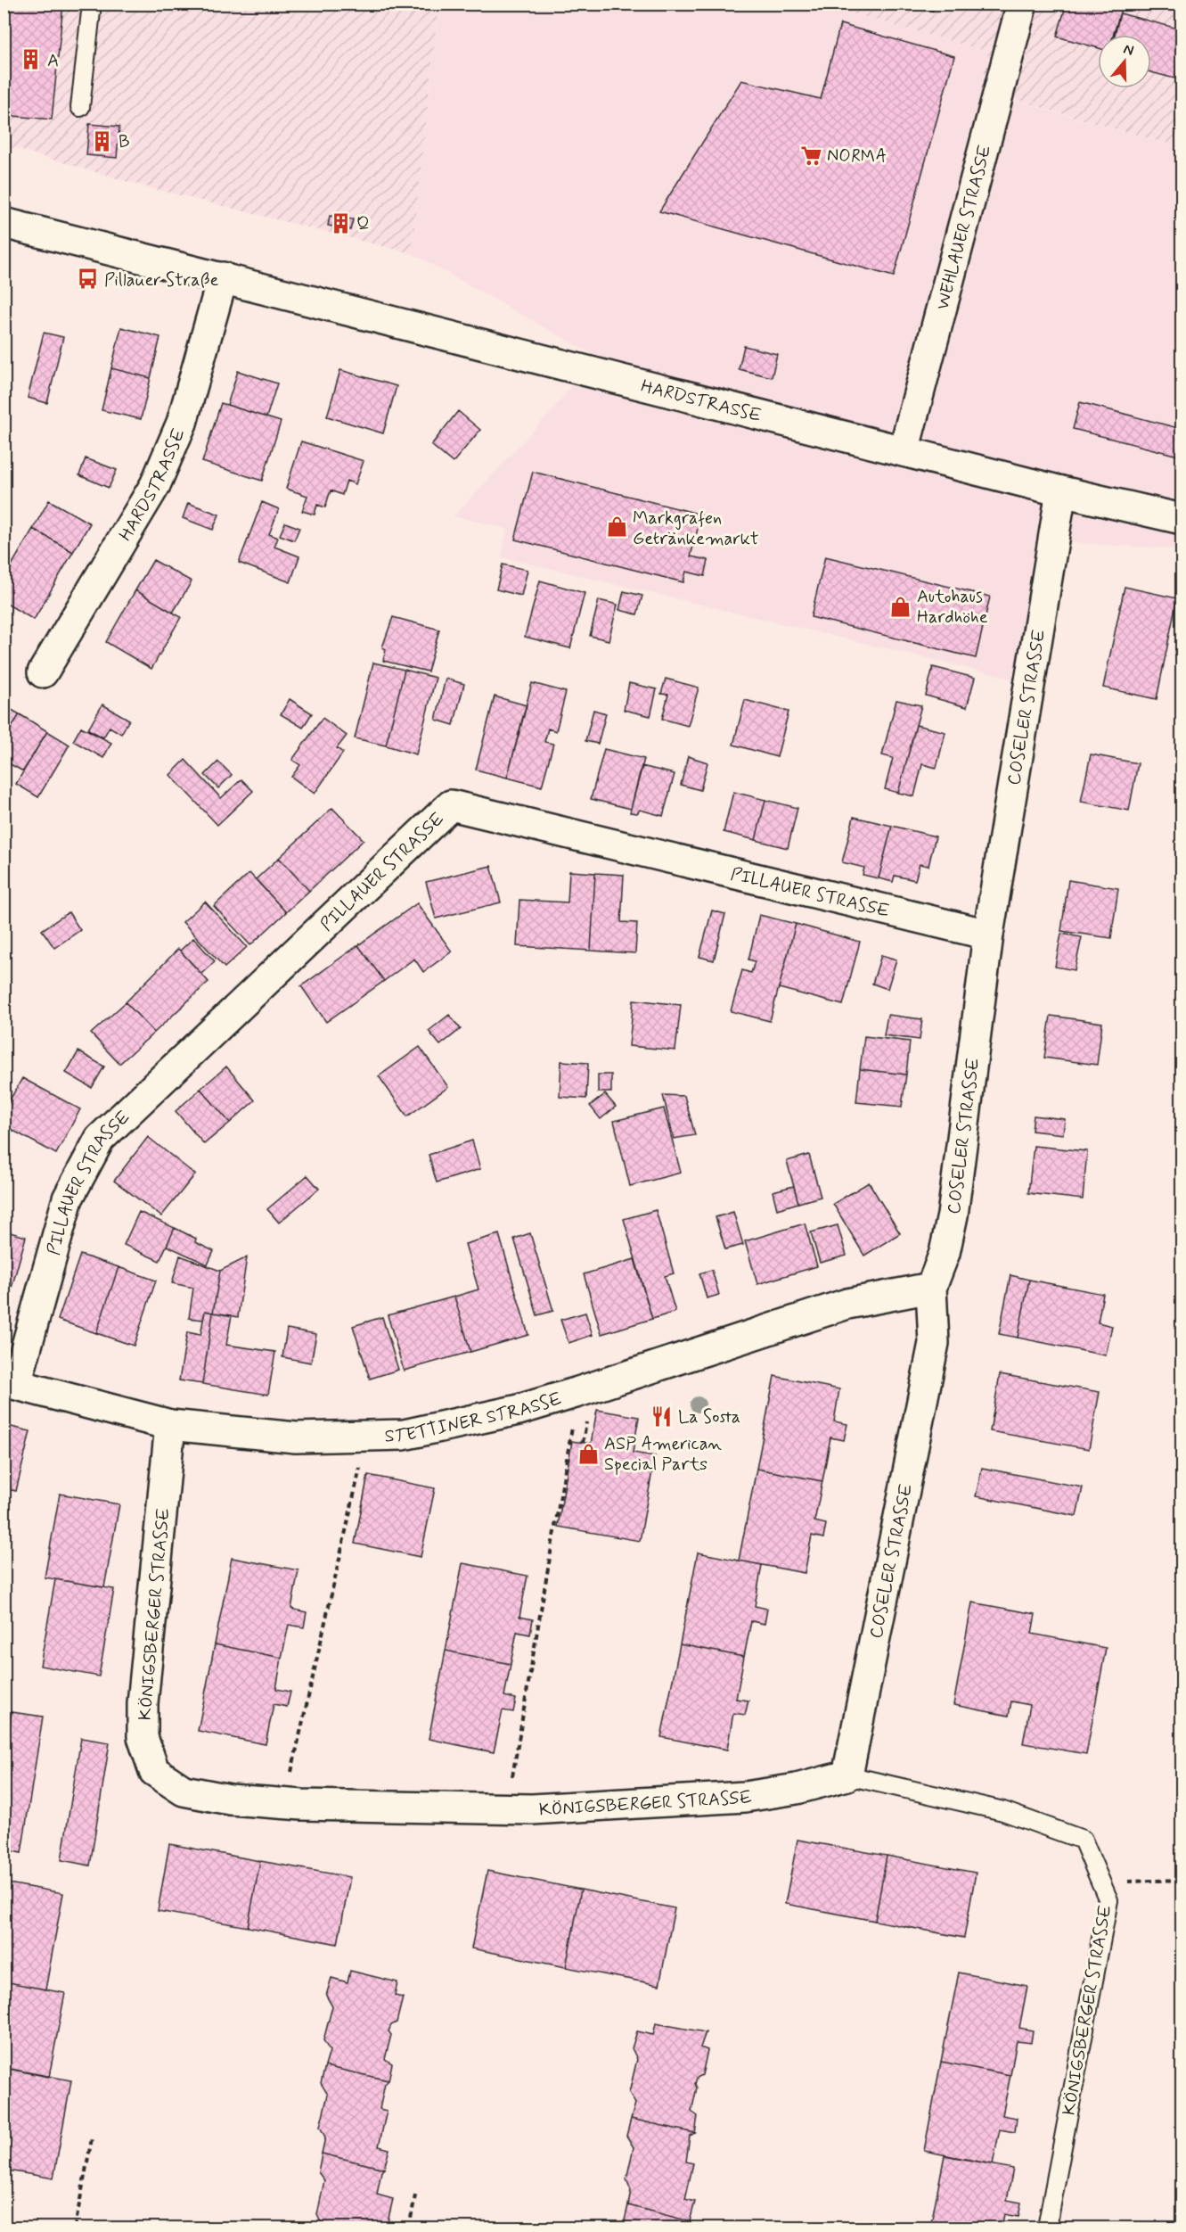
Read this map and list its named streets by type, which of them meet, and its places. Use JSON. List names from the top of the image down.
{
  "streets": {
    "street": [
      "WEHLAUER STRASSE",
      "HARDSTRASSE",
      "COSELER STRASSE",
      "PILLAUER STRASSE",
      "STETTINER STRASSE",
      "KÖNIGSBERGER STRASSE"
    ]
  },
  "crossings": [
    ["WEHLAUER STRASSE", "HARDSTRASSE"],
    ["HARDSTRASSE", "COSELER STRASSE"],
    ["COSELER STRASSE", "PILLAUER STRASSE"],
    ["COSELER STRASSE", "STETTINER STRASSE"],
    ["COSELER STRASSE", "KÖNIGSBERGER STRASSE"],
    ["PILLAUER STRASSE", "STETTINER STRASSE"],
    ["STETTINER STRASSE", "KÖNIGSBERGER STRASSE"]
  ],
  "places": {
    "building": ["A", "B", "Q"],
    "supermarket": ["NORMA"],
    "bus stop": ["Pillauer Straße"],
    "shop": ["Markgrafen Getränkemarkt", "Autohaus Hardhöhe", "ASP American Special Parts"],
    "restaurant": ["La Sosta"]
  },
  "north": "top"
}
